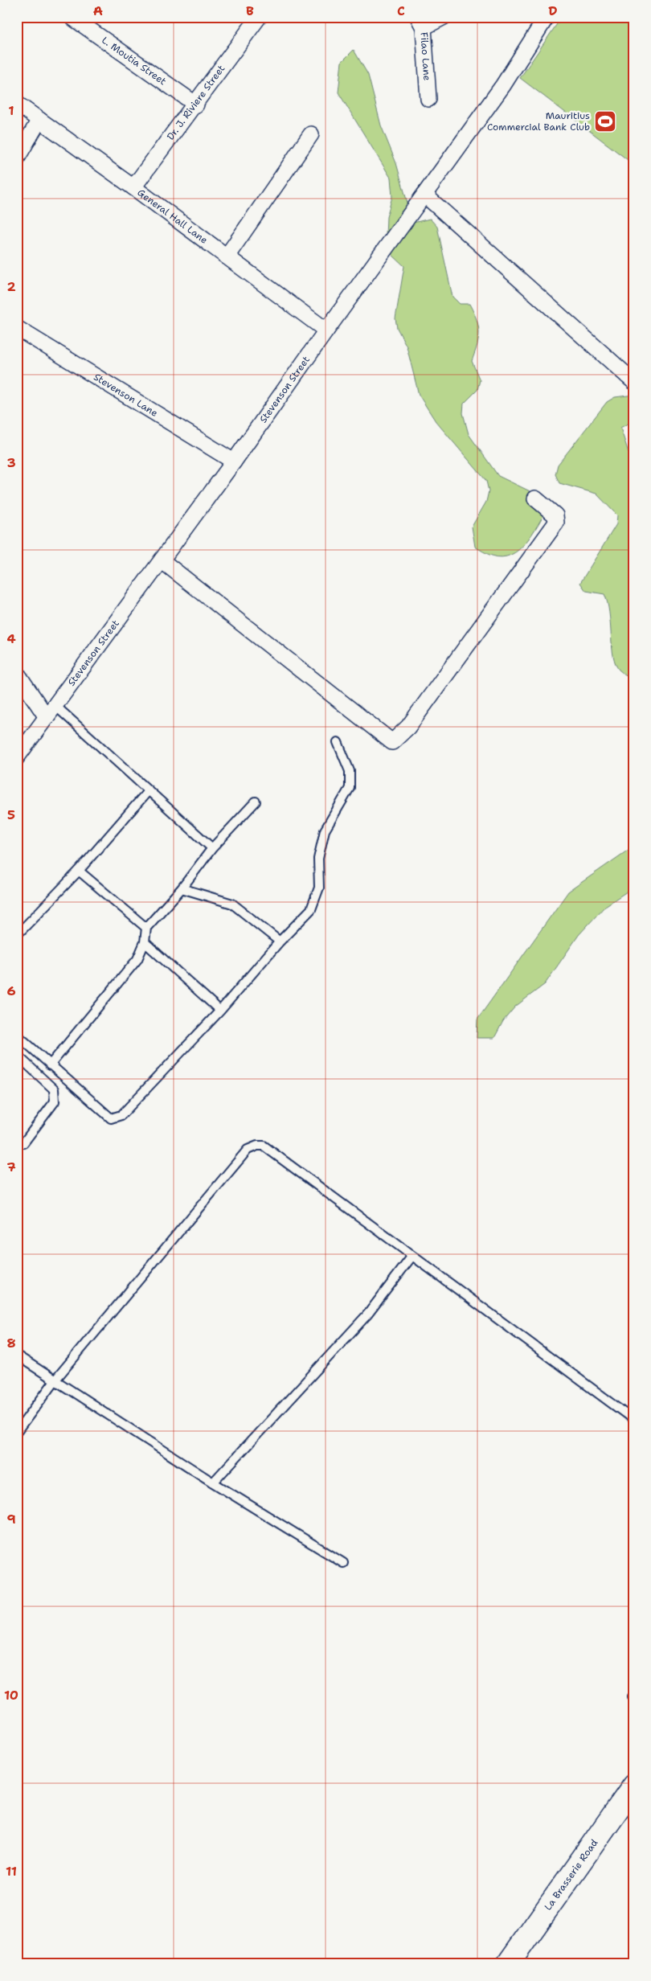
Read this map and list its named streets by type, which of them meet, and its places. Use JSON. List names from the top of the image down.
{
  "streets": {
    "main road": ["La Brasserie Road"],
    "street": [
      "Filao Lane",
      "L. Moutia Street",
      "Dr. J. Riviere Street",
      "General Hall Lane",
      "Stevenson Street",
      "Stevenson Lane"
    ]
  },
  "crossings": [
    ["L. Moutia Street", "Dr. J. Riviere Street"],
    ["Dr. J. Riviere Street", "General Hall Lane"],
    ["General Hall Lane", "Stevenson Street"],
    ["Stevenson Street", "Stevenson Lane"]
  ],
  "places": {
    "sports": ["Mauritius Commercial Bank Club"]
  },
  "grid": {
    "columns": [
      "A",
      "B",
      "C",
      "D"
    ],
    "rows": [
      "1",
      "2",
      "3",
      "4",
      "5",
      "6",
      "7",
      "8",
      "9",
      "10",
      "11"
    ]
  }
}
